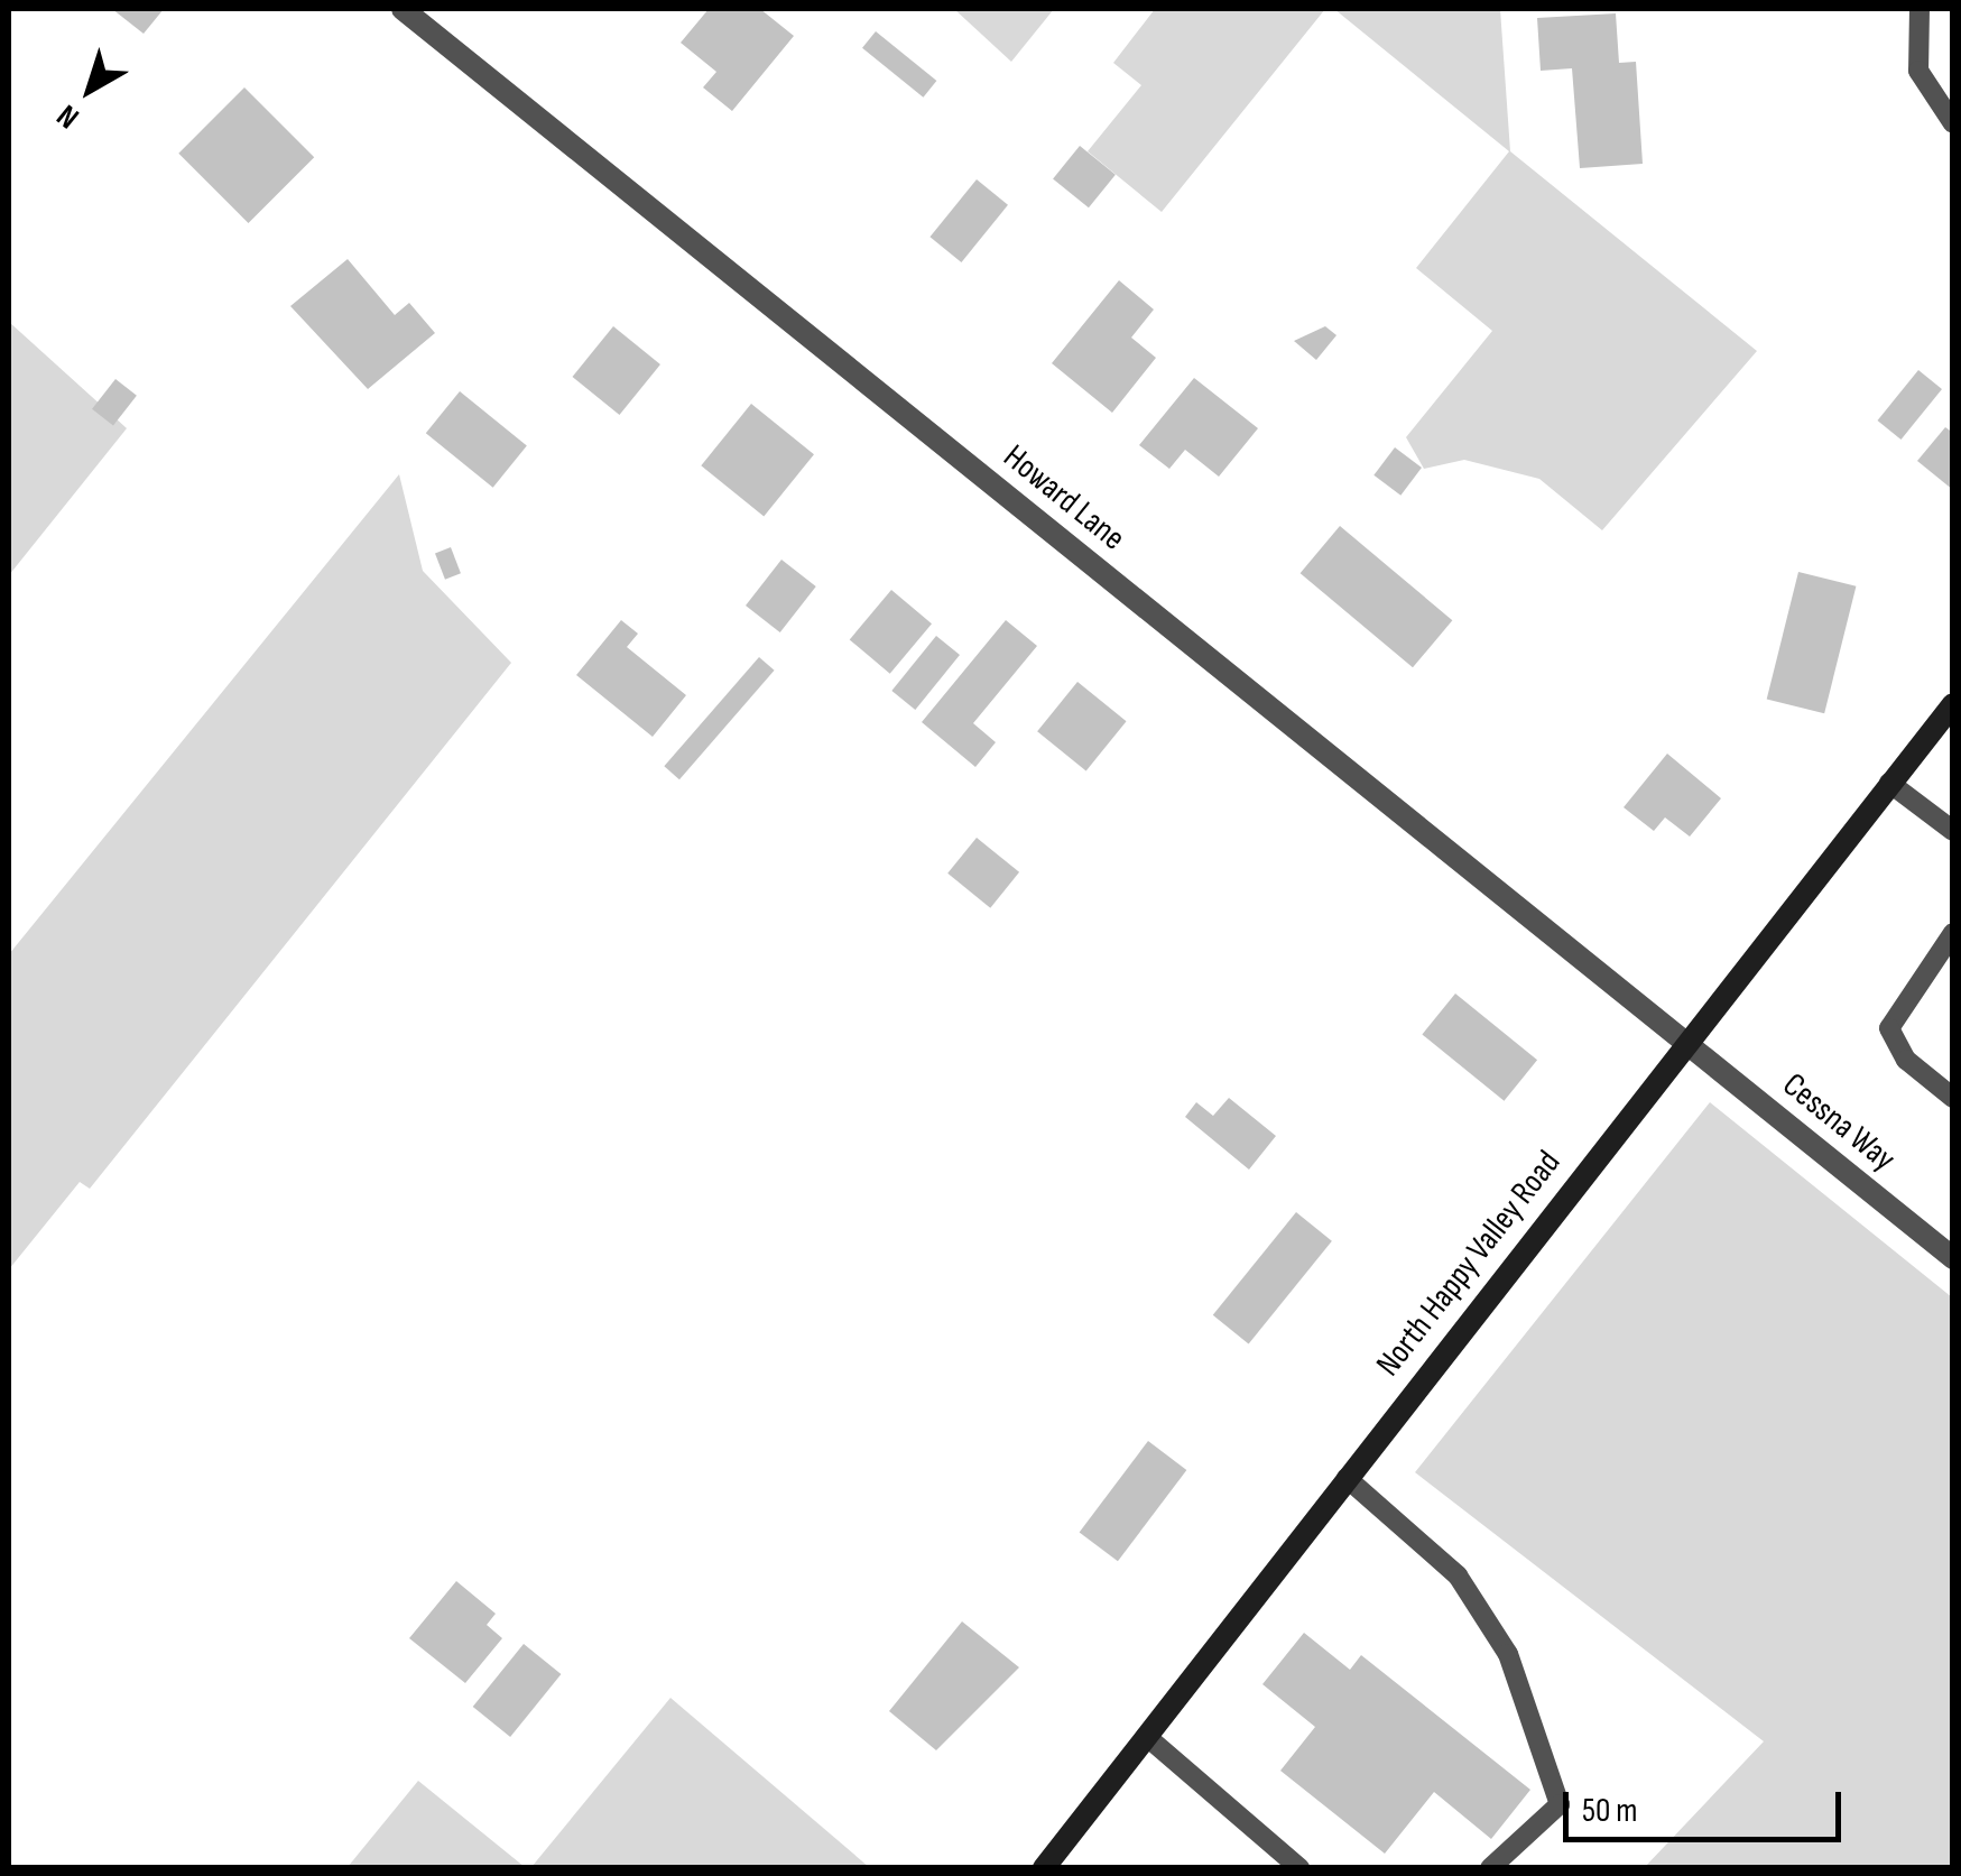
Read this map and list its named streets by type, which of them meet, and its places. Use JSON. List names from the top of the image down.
{
  "streets": {
    "main road": ["North Happy Valley Road"],
    "street": ["Howard Lane", "Cessna Way"]
  },
  "crossings": [
    ["Howard Lane", "Cessna Way"],
    ["Howard Lane", "North Happy Valley Road"],
    ["Cessna Way", "North Happy Valley Road"]
  ],
  "scale_bar": "50 m",
  "north": "bottom left"
}
